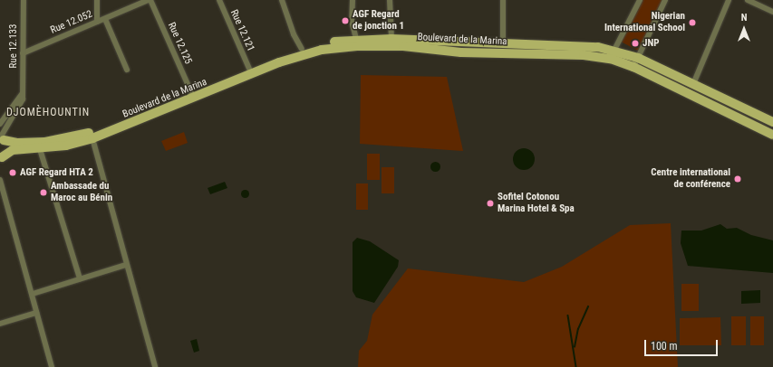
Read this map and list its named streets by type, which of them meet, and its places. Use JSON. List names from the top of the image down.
{
  "streets": {
    "main road": ["Boulevard de la Marina"],
    "street": [
      "Rue 12.052",
      "Rue 12.121",
      "Rue 12.125",
      "Rue 12.133"
    ]
  },
  "crossings": [
    ["Rue 12.052", "Rue 12.125"],
    ["Rue 12.052", "Rue 12.133"],
    ["Rue 12.121", "Boulevard de la Marina"],
    ["Boulevard de la Marina", "Rue 12.125"],
    ["Boulevard de la Marina", "Rue 12.133"]
  ],
  "districts": ["DJOMÈHOUNTIN"],
  "places": [
    "AGF Regard de jonction 1",
    "Nigerian International School",
    "JNP",
    "AGF Regard HTA 2",
    "Centre international de conférence",
    "Ambassade du Maroc au Bénin",
    "Sofitel Cotonou Marina Hotel & Spa"
  ],
  "scale_bar": "100 m",
  "north": "top"
}
